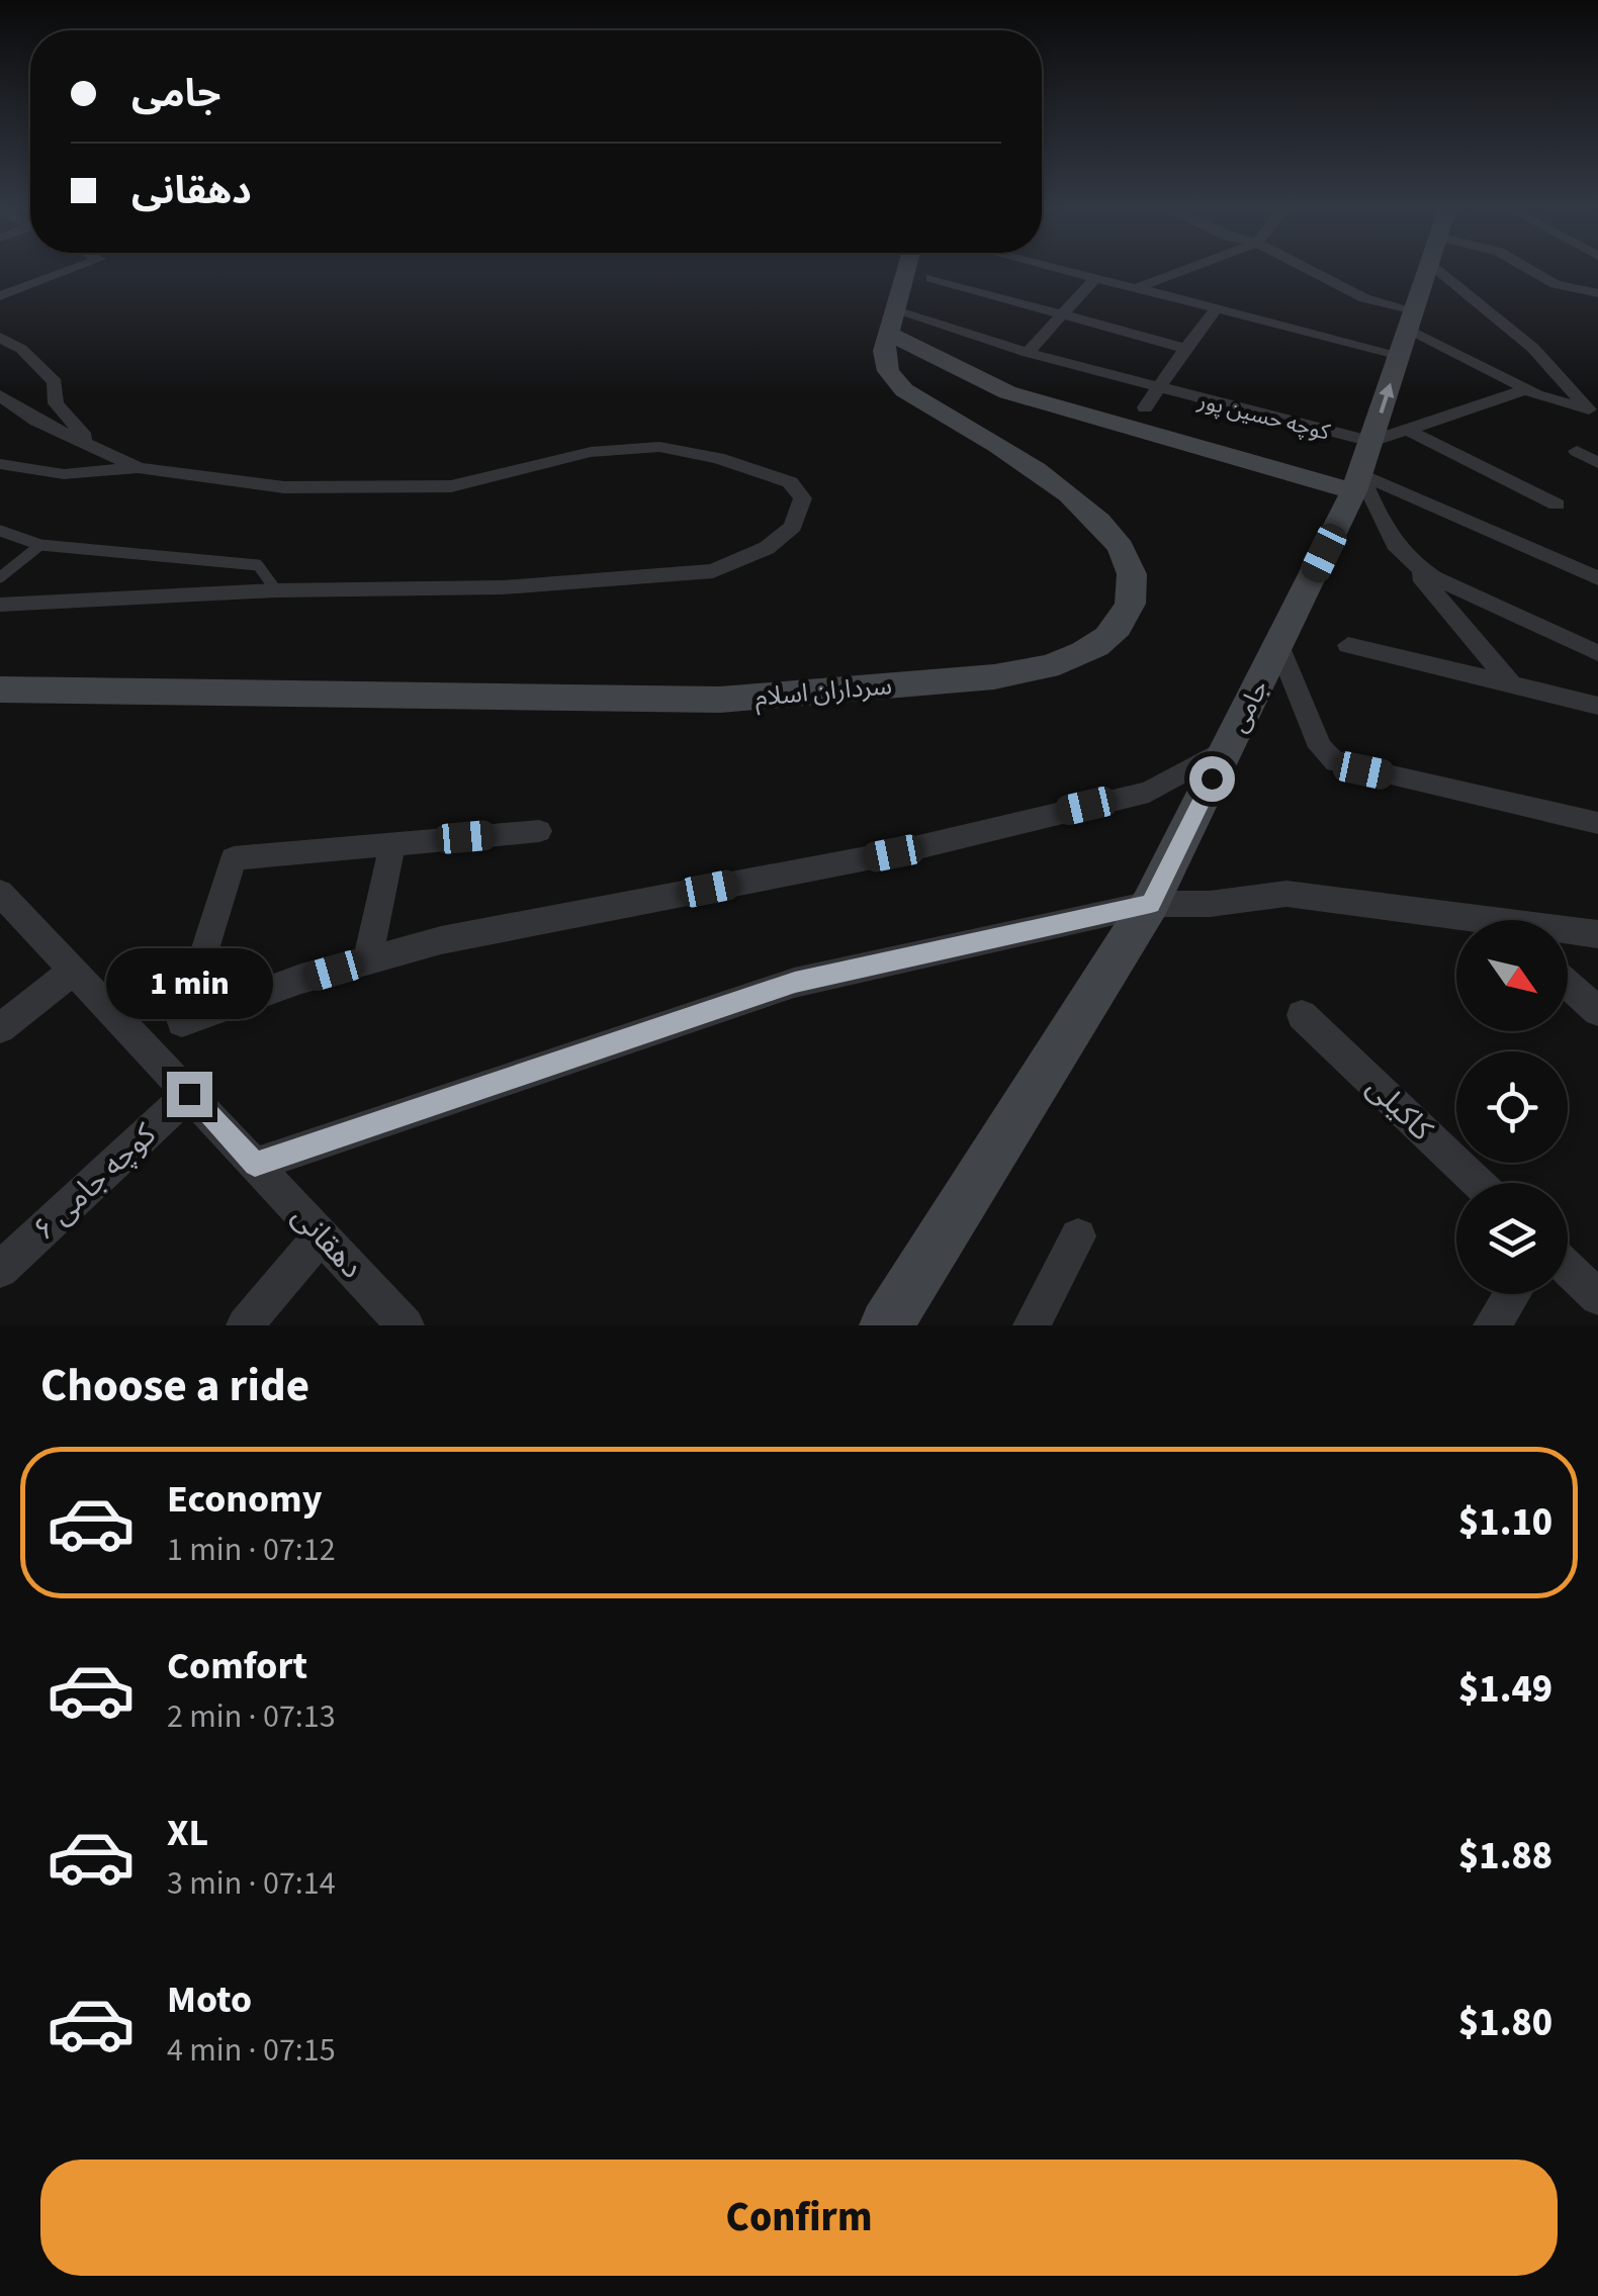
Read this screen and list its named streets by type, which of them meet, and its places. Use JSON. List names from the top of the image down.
{
  "streets": {
    "street": [
      "کوچه حسین پور",
      "سرداران اسلام",
      "جامی",
      "کاکیلی",
      "کوچه جامی ۶",
      "دهقانی"
    ]
  },
  "crossings": [
    ["کوچه حسین پور", "سرداران اسلام"],
    ["کوچه حسین پور", "جامی"],
    ["کوچه جامی ۶", "دهقانی"]
  ],
  "north": "bottom right",
  "page": {
    "banner": ["جامی", "دهقانی"],
    "bubble": "1 min",
    "heading": "Choose a ride",
    "list": [
      {
        "name": "Economy",
        "note": "1 min · 07:12",
        "value": "$1.10"
      },
      {
        "name": "Comfort",
        "note": "2 min · 07:13",
        "value": "$1.49"
      },
      {
        "name": "XL",
        "note": "3 min · 07:14",
        "value": "$1.88"
      },
      {
        "name": "Moto",
        "note": "4 min · 07:15",
        "value": "$1.80"
      }
    ],
    "buttons": "Confirm"
  }
}
